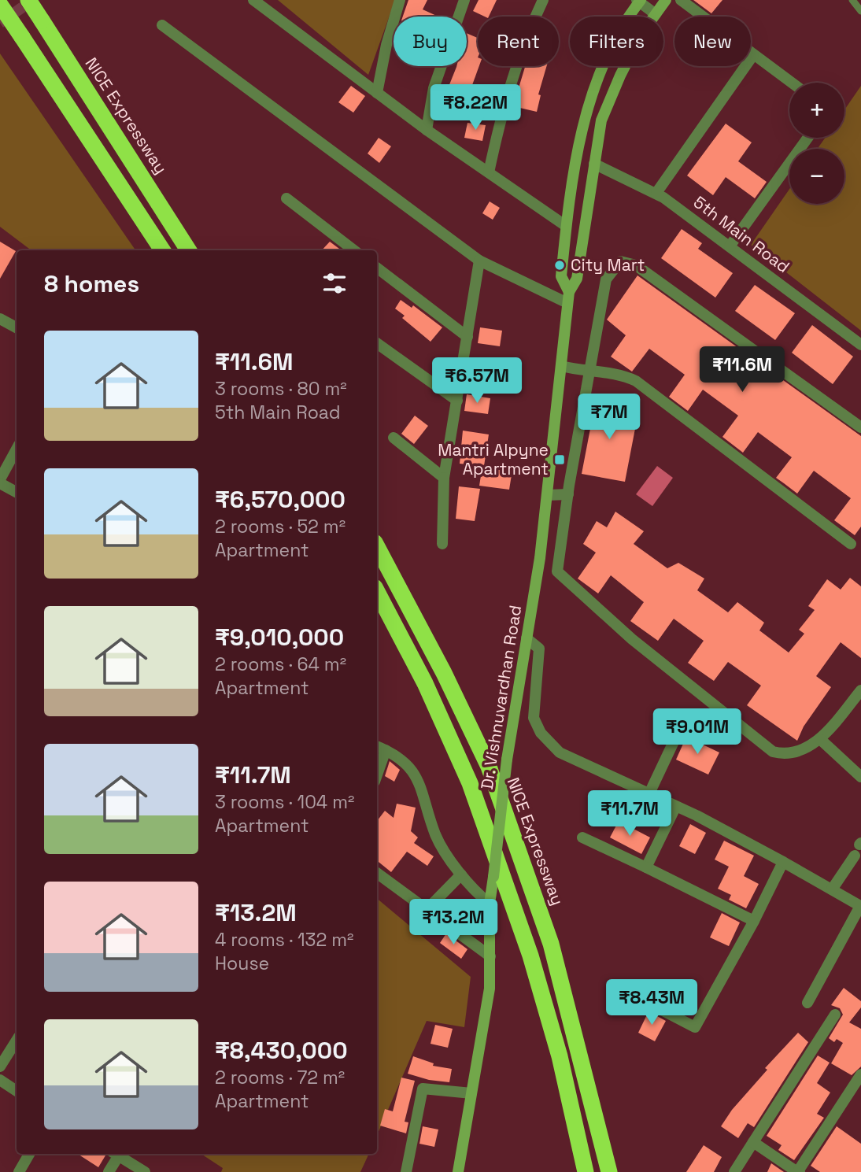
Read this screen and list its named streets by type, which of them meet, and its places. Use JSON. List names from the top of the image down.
{
  "streets": {
    "highway": ["NICE Expressway"],
    "main road": ["Dr. Vishnuvardhan Road"],
    "street": ["5th Main Road"]
  },
  "crossings": [
    ["5th Main Road", "Dr. Vishnuvardhan Road"]
  ],
  "places": {
    "other": ["City Mart"],
    "transit": ["Mantri Alpyne Apartment"]
  },
  "page": {
    "chip": [
      "Buy",
      "Rent",
      "Filters",
      "New"
    ],
    "map_buttons": ["+", "−"],
    "price": [
      "₹8.22M",
      "₹11.6M",
      "₹6.57M",
      "₹7M",
      "₹9.01M",
      "₹11.7M",
      "₹13.2M",
      "₹8.43M"
    ],
    "heading": "8 homes",
    "list": [
      {
        "name": "₹11.6M",
        "note": "3 rooms · 80 m² · 5th Main Road"
      },
      {
        "name": "₹6,570,000",
        "note": "2 rooms · 52 m² · Apartment"
      },
      {
        "name": "₹9,010,000",
        "note": "2 rooms · 64 m² · Apartment"
      },
      {
        "name": "₹11.7M",
        "note": "3 rooms · 104 m² · Apartment"
      },
      {
        "name": "₹13.2M",
        "note": "4 rooms · 132 m² · House"
      },
      {
        "name": "₹8,430,000",
        "note": "2 rooms · 72 m² · Apartment"
      }
    ]
  }
}
